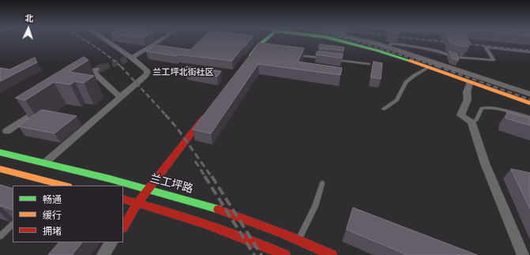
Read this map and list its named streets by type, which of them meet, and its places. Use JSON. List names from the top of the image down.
{
  "streets": {
    "main road": ["兰工坪路"]
  },
  "districts": ["兰工坪北街社区"],
  "legend": ["畅通", "缓行", "拥堵"],
  "north": "top"
}
